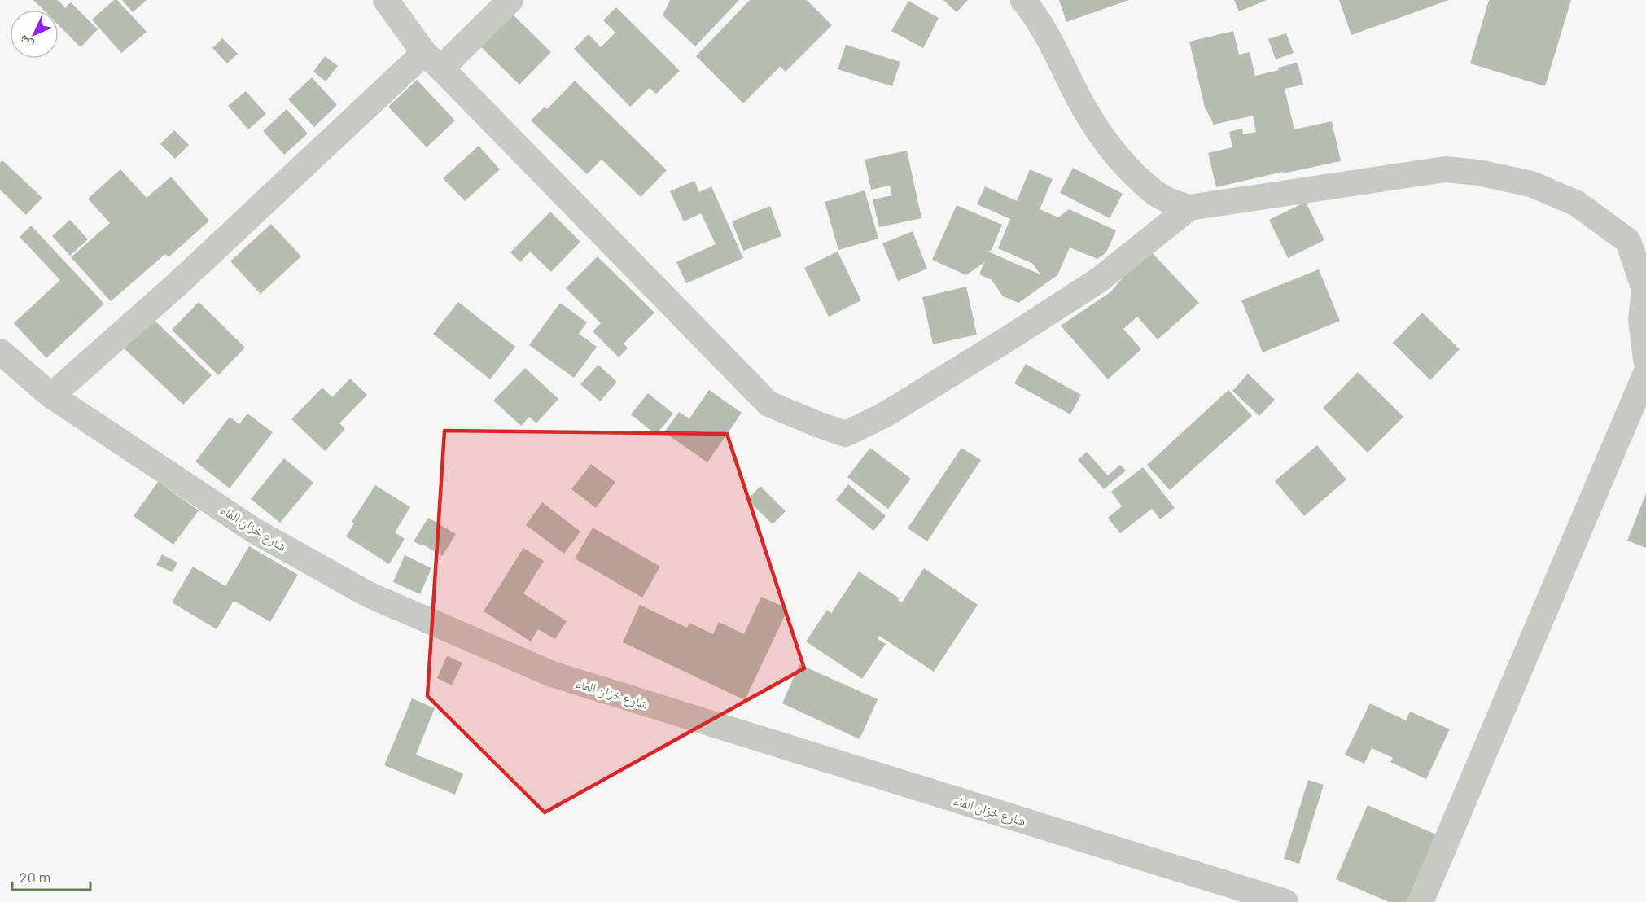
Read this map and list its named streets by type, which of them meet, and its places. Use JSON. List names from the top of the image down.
{
  "streets": {
    "street": ["شارع خزان الماء"]
  },
  "scale_bar": "20 m",
  "north": "bottom left"
}
